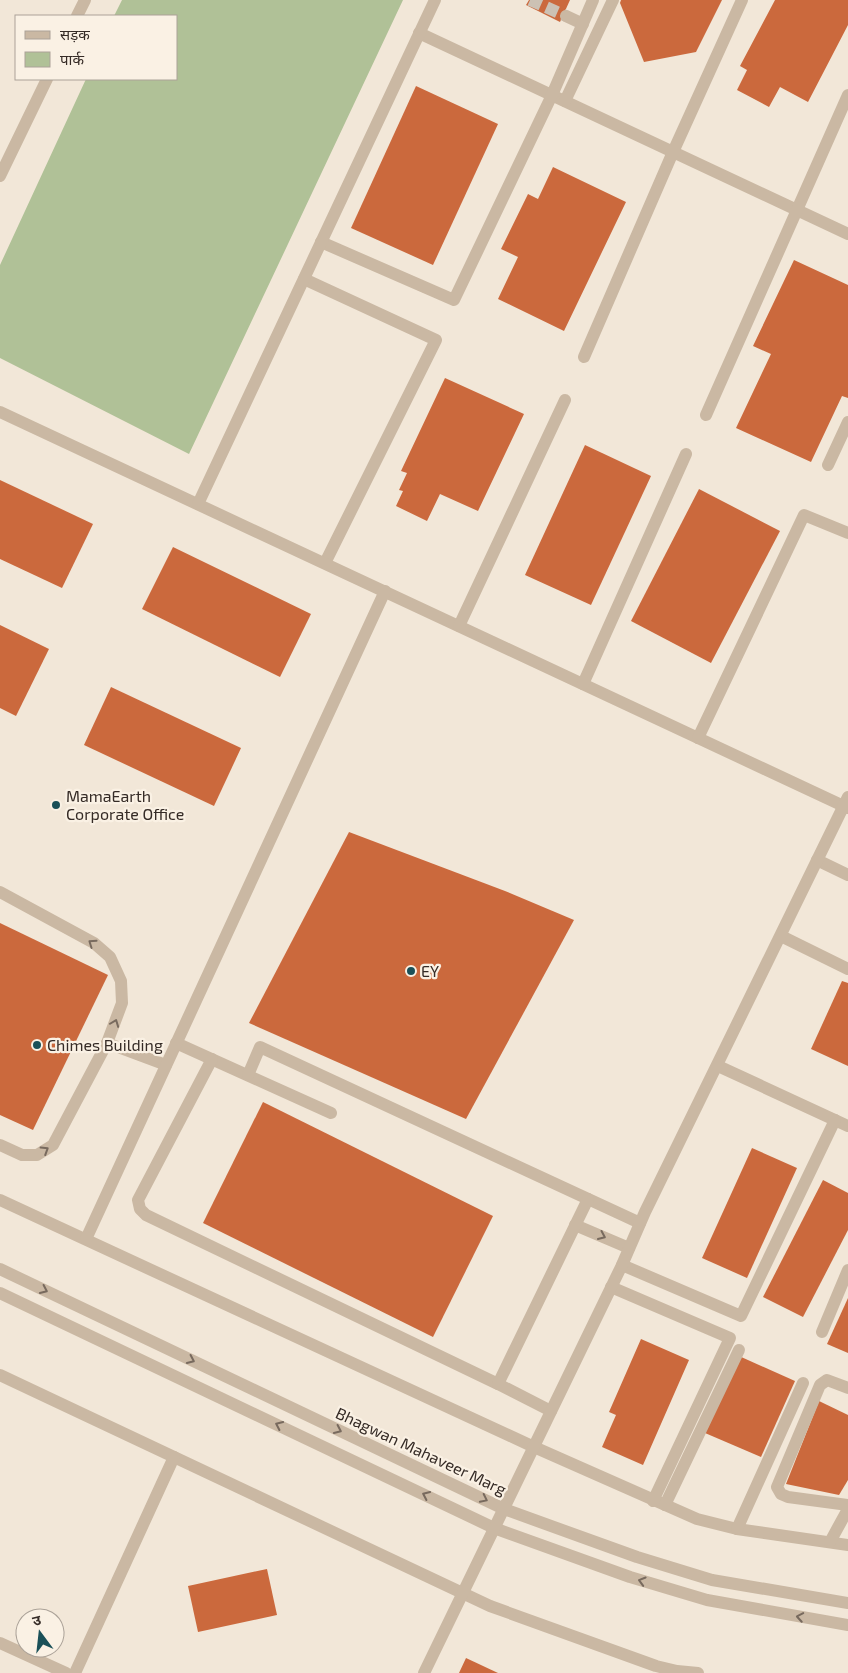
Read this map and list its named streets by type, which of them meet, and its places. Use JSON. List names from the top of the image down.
{
  "streets": {
    "street": ["Bhagwan Mahaveer Marg"]
  },
  "places": ["MamaEarth Corporate Office", "EY", "Chimes Building"],
  "legend": ["सड़क", "पार्क"],
  "north": "top"
}
